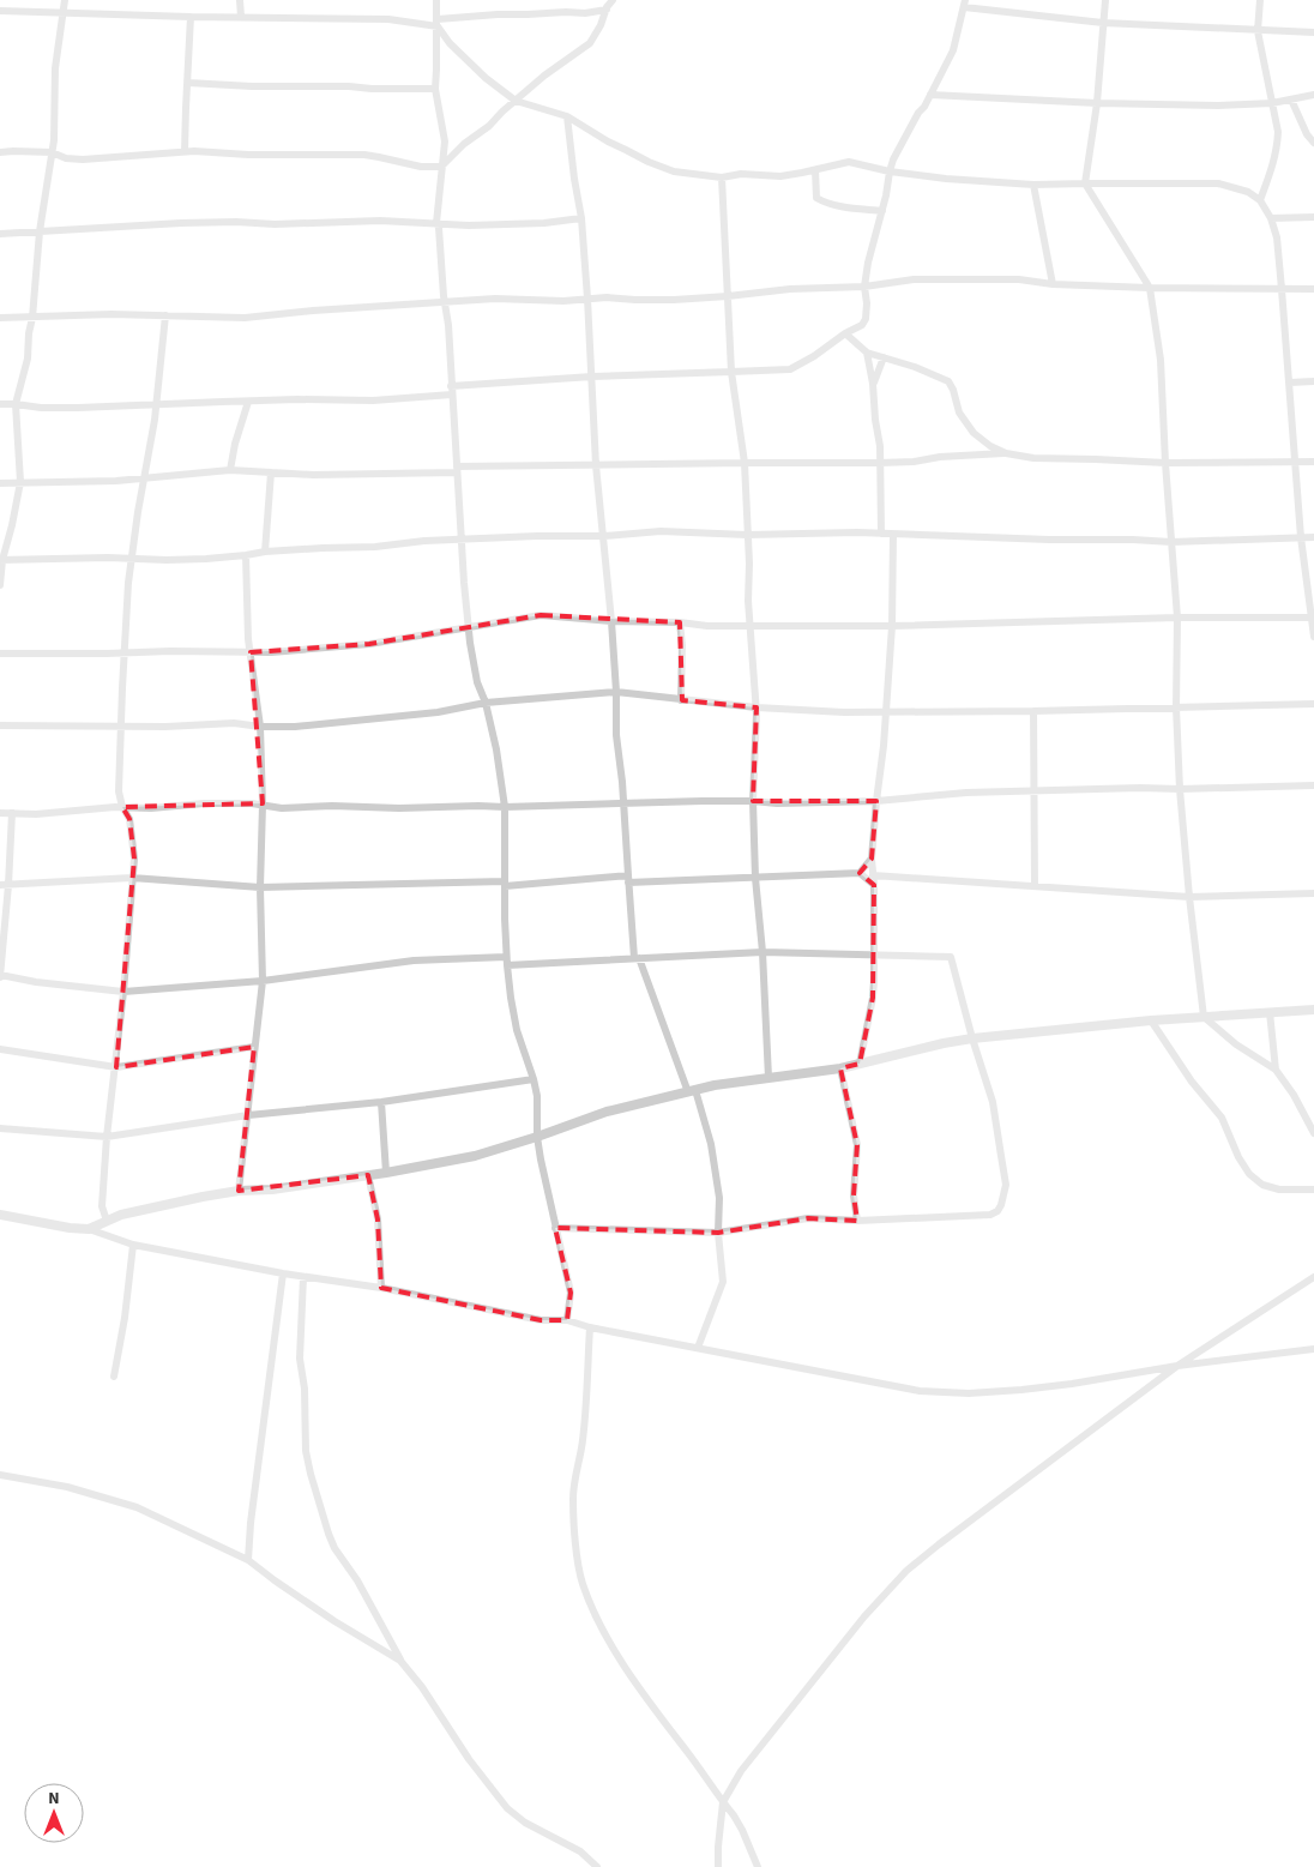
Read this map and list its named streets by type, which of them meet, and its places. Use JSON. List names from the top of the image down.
{
  "north": "top"
}
